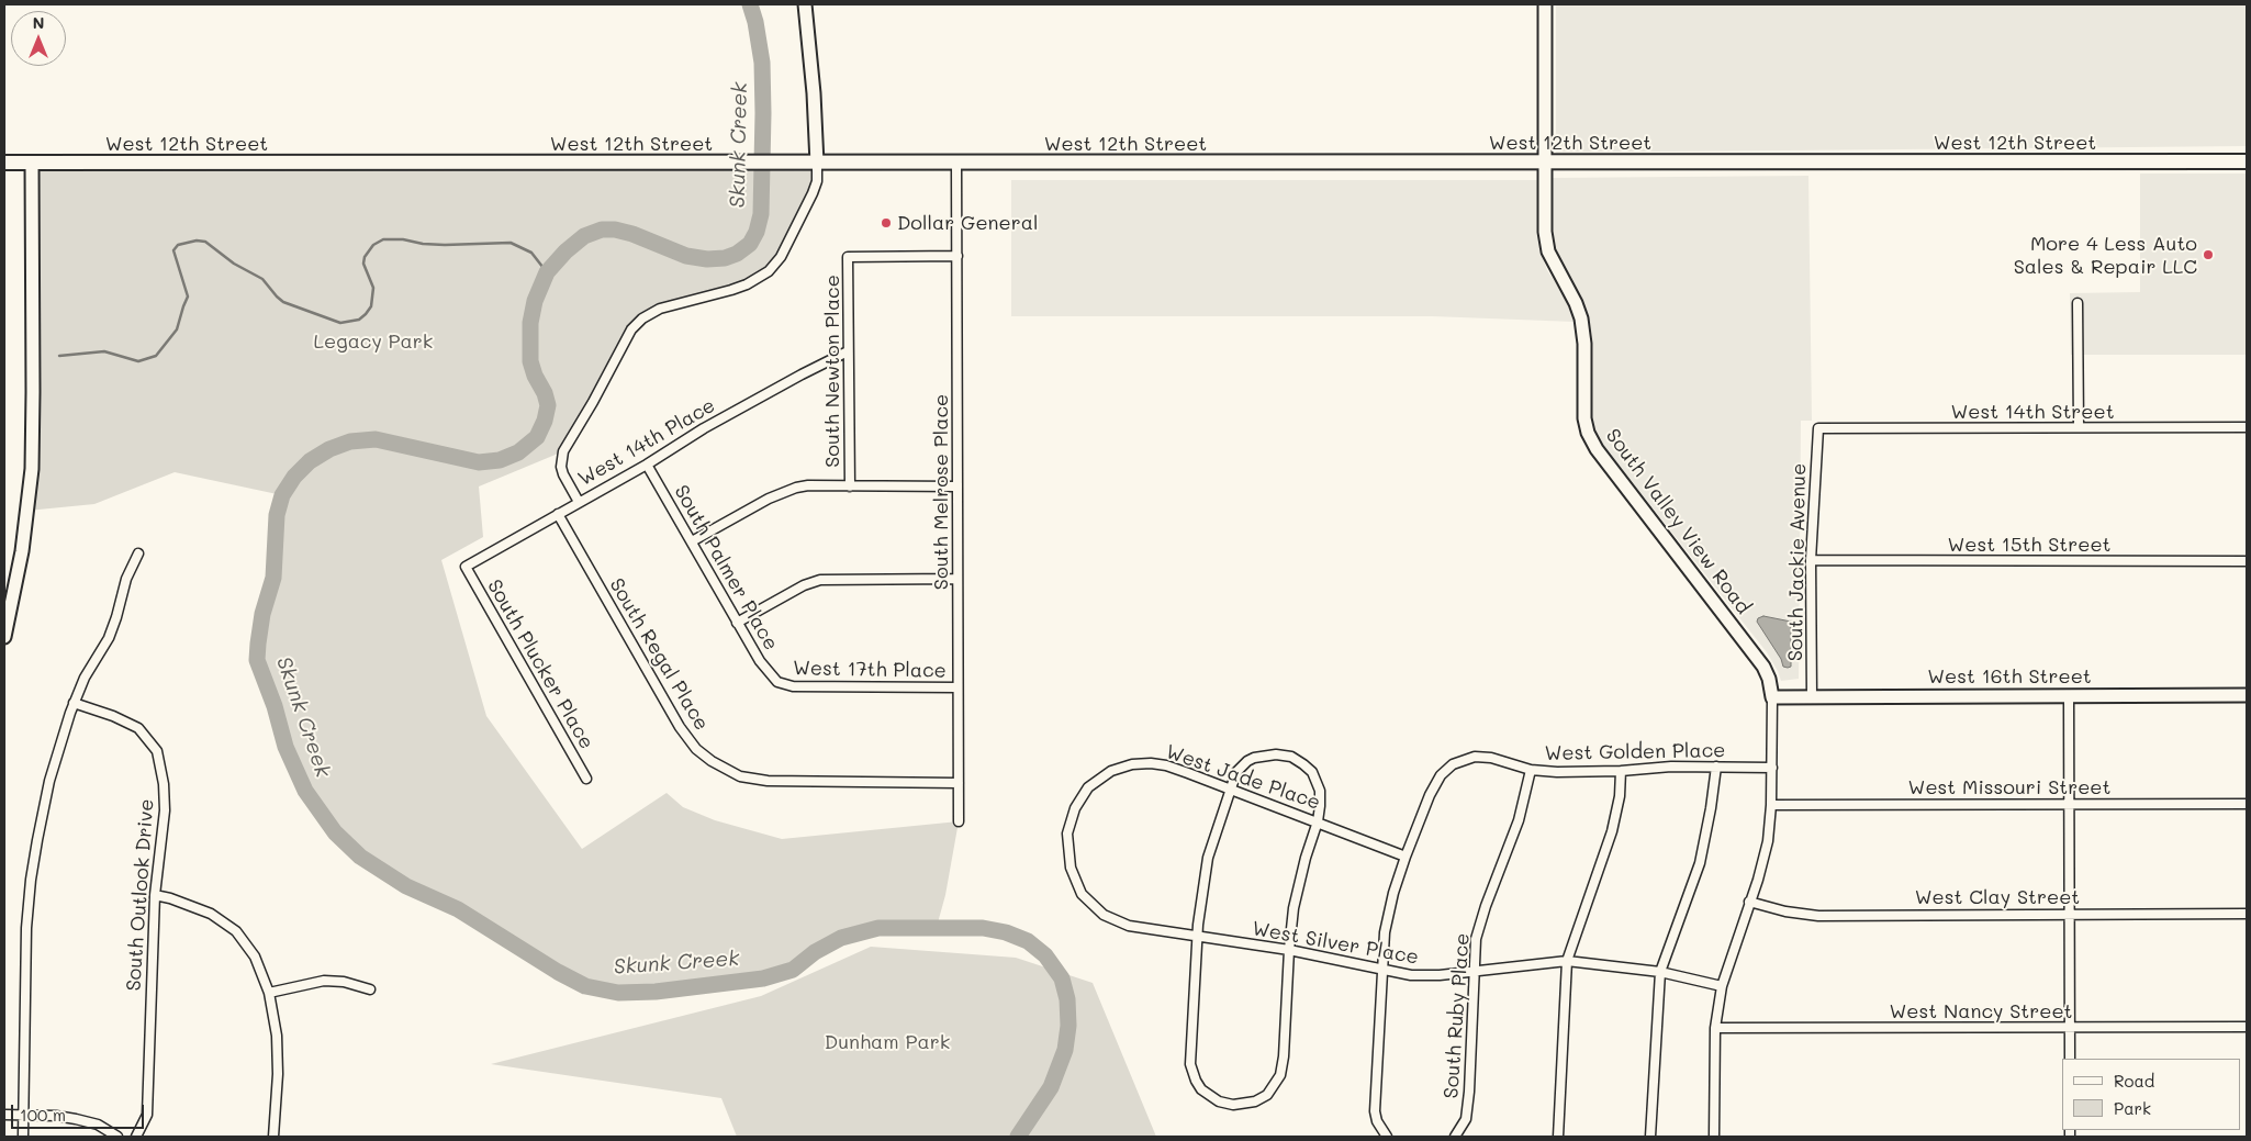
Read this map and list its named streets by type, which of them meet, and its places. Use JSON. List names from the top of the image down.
{
  "streets": {
    "main road": ["West 12th Street"],
    "street": [
      "South Newton Place",
      "West 14th Street",
      "West 14th Place",
      "South Melrose Place",
      "South Valley View Road",
      "West 15th Street",
      "South Jackie Avenue",
      "South Palmer Place",
      "South Regal Place",
      "South Plucker Place",
      "West 17th Place",
      "West 16th Street",
      "West Golden Place",
      "West Jade Place",
      "West Missouri Street",
      "South Outlook Drive",
      "West Clay Street",
      "West Silver Place",
      "West Nancy Street",
      "South Ruby Place"
    ]
  },
  "crossings": [
    ["West 12th Street", "South Melrose Place"],
    ["West 12th Street", "South Valley View Road"],
    ["South Newton Place", "West 14th Place"],
    ["South Newton Place", "South Melrose Place"],
    ["West 14th Street", "South Jackie Avenue"],
    ["West 14th Place", "South Palmer Place"],
    ["West 14th Place", "South Regal Place"],
    ["West 14th Place", "South Plucker Place"],
    ["South Melrose Place", "South Regal Place"],
    ["South Melrose Place", "West 17th Place"],
    ["South Valley View Road", "West 16th Street"],
    ["West 15th Street", "South Jackie Avenue"],
    ["South Jackie Avenue", "West 16th Street"],
    ["South Palmer Place", "West 17th Place"],
    ["West Golden Place", "West Jade Place"],
    ["West Golden Place", "South Ruby Place"],
    ["West Jade Place", "West Silver Place"],
    ["West Silver Place", "South Ruby Place"]
  ],
  "water": ["Skunk Creek"],
  "parks": ["Legacy Park", "Dunham Park"],
  "places": ["Dollar General", "More 4 Less Auto Sales & Repair LLC"],
  "legend": ["Road", "Park"],
  "scale_bar": "100 m",
  "north": "top"
}
